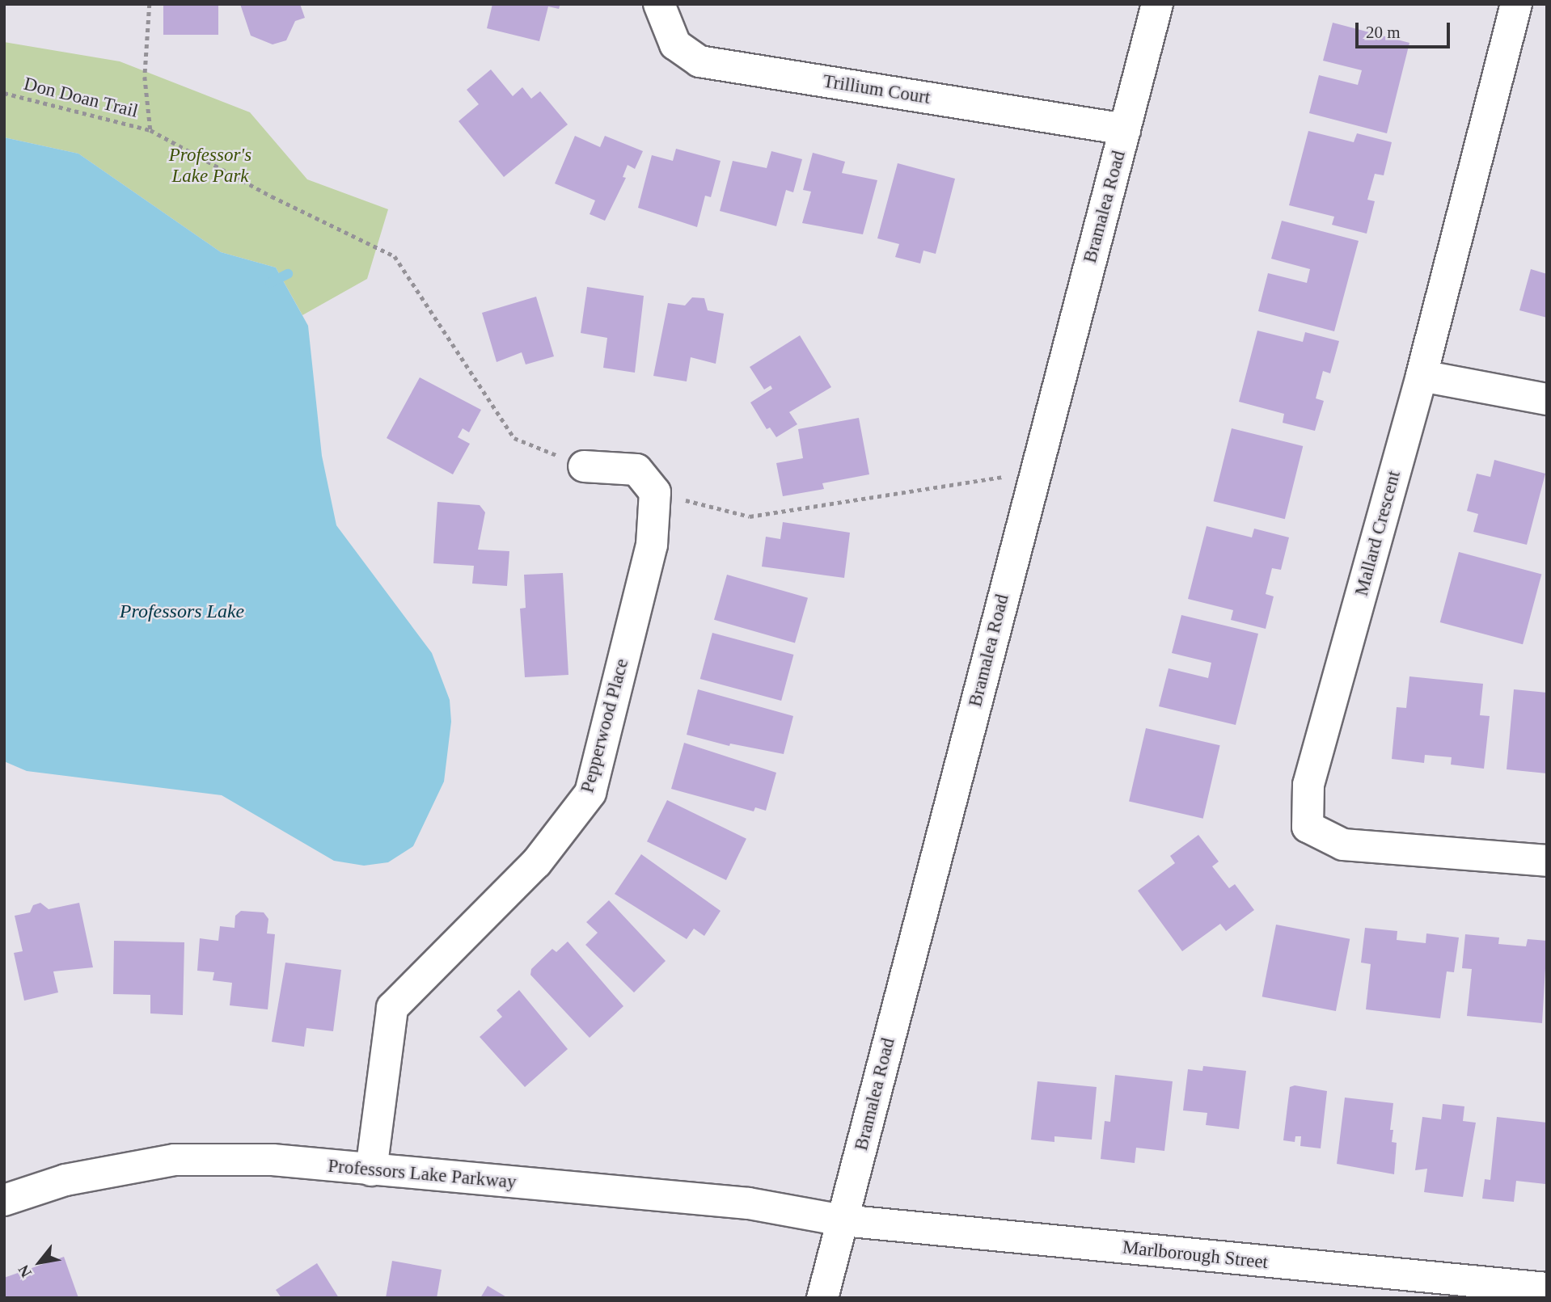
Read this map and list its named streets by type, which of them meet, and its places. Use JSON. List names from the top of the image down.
{
  "streets": {
    "street": [
      "Trillium Court",
      "Bramalea Road",
      "Mallard Crescent",
      "Pepperwood Place",
      "Professors Lake Parkway",
      "Marlborough Street"
    ],
    "path": ["Don Doan Trail"]
  },
  "crossings": [
    ["Trillium Court", "Bramalea Road"],
    ["Bramalea Road", "Professors Lake Parkway"],
    ["Bramalea Road", "Marlborough Street"],
    ["Pepperwood Place", "Professors Lake Parkway"],
    ["Professors Lake Parkway", "Marlborough Street"]
  ],
  "water": ["Professors Lake"],
  "parks": ["Professor's Lake Park"],
  "scale_bar": "20 m",
  "north": "bottom left"
}
